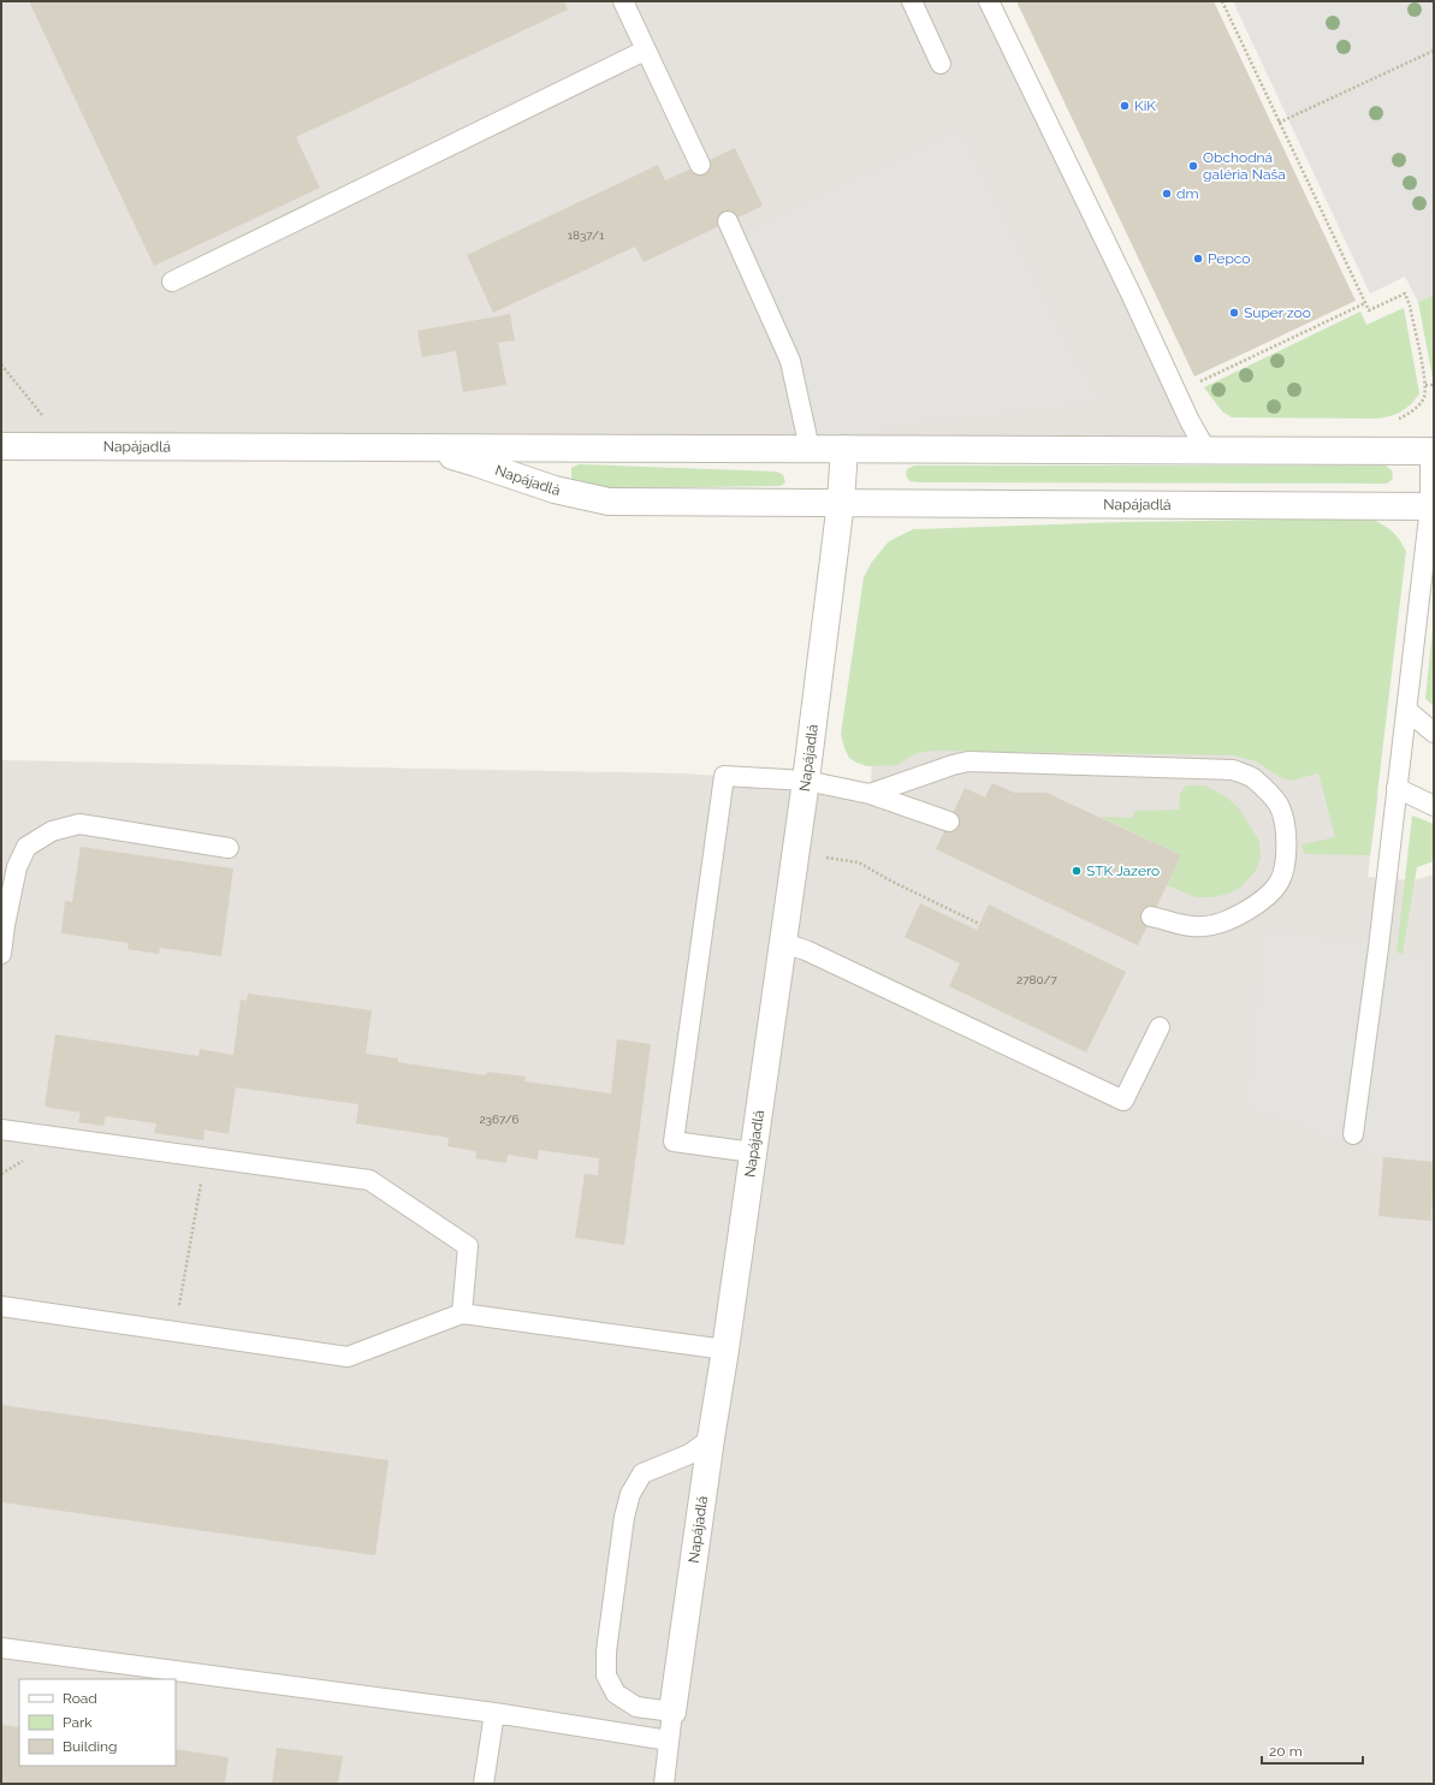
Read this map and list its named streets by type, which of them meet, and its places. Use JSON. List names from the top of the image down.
{
  "streets": {
    "street": ["Napájadlá"]
  },
  "places": [
    "KiK",
    "Obchodná galéria Naša",
    "dm",
    "Pepco",
    "Super zoo",
    "STK Jazero"
  ],
  "house_numbers": ["1837/1", "2780/7", "2367/6"],
  "legend": ["Road", "Park", "Building"],
  "scale_bar": "20 m"
}
